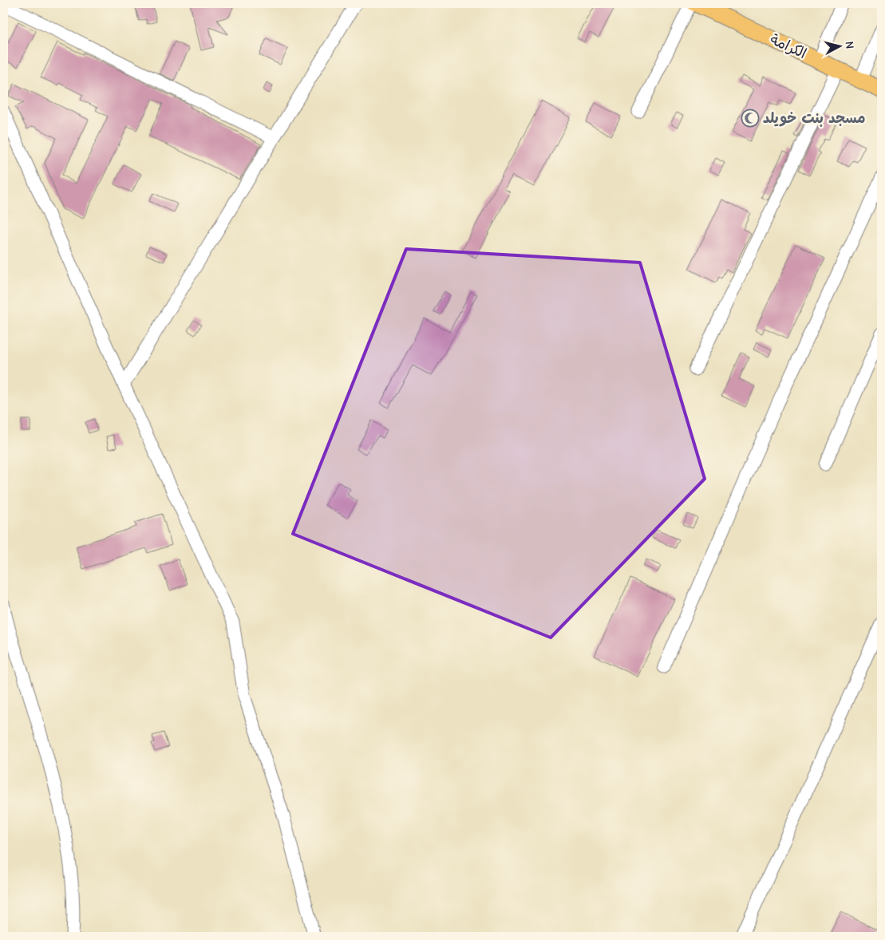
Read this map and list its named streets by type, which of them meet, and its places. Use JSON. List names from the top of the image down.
{
  "streets": {
    "main road": ["الكرامة"]
  },
  "places": {
    "mosque": ["مسجد بنت خويلد"]
  },
  "north": "right"
}
